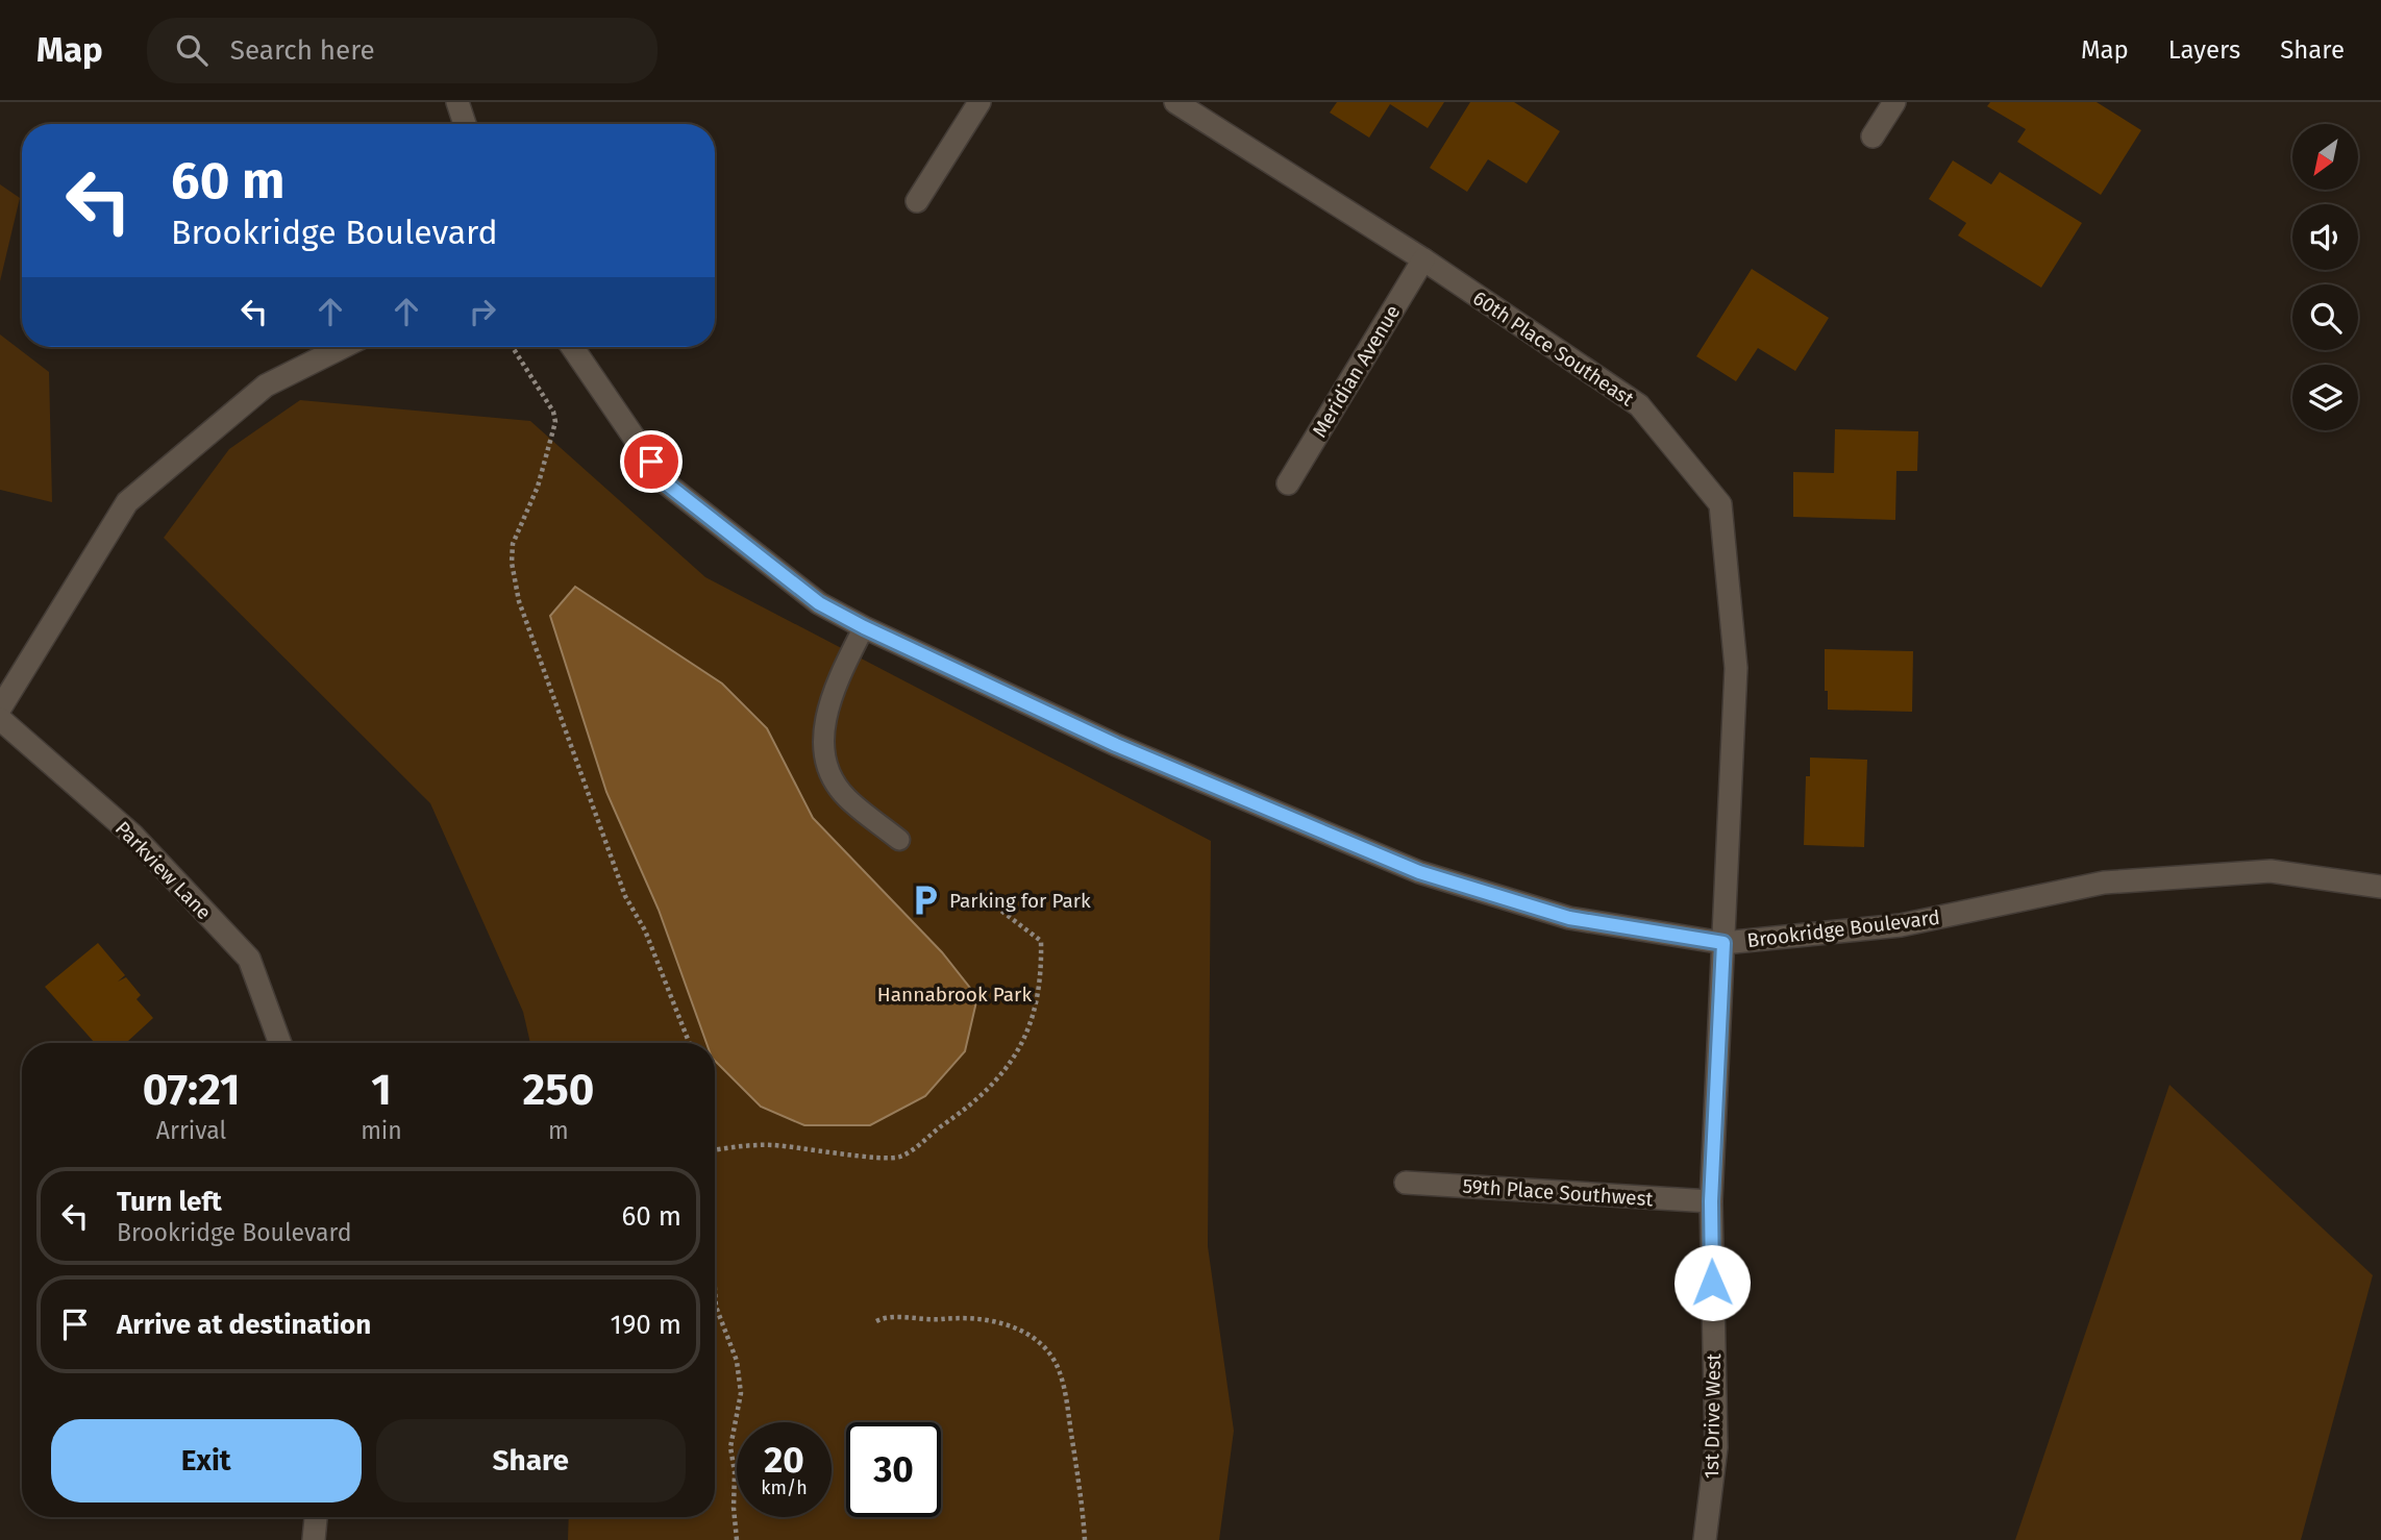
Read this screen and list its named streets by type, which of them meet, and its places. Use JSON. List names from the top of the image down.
{
  "streets": {
    "street": [
      "60th Place Southeast",
      "Meridian Avenue",
      "Parkview Lane",
      "Brookridge Boulevard",
      "59th Place Southwest",
      "1st Drive West"
    ]
  },
  "crossings": [
    ["60th Place Southeast", "Meridian Avenue"],
    ["60th Place Southeast", "Brookridge Boulevard"],
    ["60th Place Southeast", "1st Drive West"],
    ["Brookridge Boulevard", "1st Drive West"],
    ["59th Place Southwest", "1st Drive West"]
  ],
  "parks": ["Hannabrook Park"],
  "places": {
    "parking": ["Parking for Park"]
  },
  "north": "bottom left",
  "page": {
    "header": "Map",
    "search": "Search here",
    "nav": ["Map", "Layers", "Share"],
    "turn": ["60 m", "Brookridge Boulevard"],
    "eta": [
      "07:21",
      "Arrival",
      "1",
      "min",
      "250",
      "m"
    ],
    "list": [
      {
        "name": "Turn left",
        "note": "Brookridge Boulevard",
        "value": "60 m"
      },
      {
        "name": "Arrive at destination",
        "value": "190 m"
      }
    ],
    "buttons": ["Exit", "Share"],
    "speed": "20 km/h",
    "limit": "30"
  }
}
